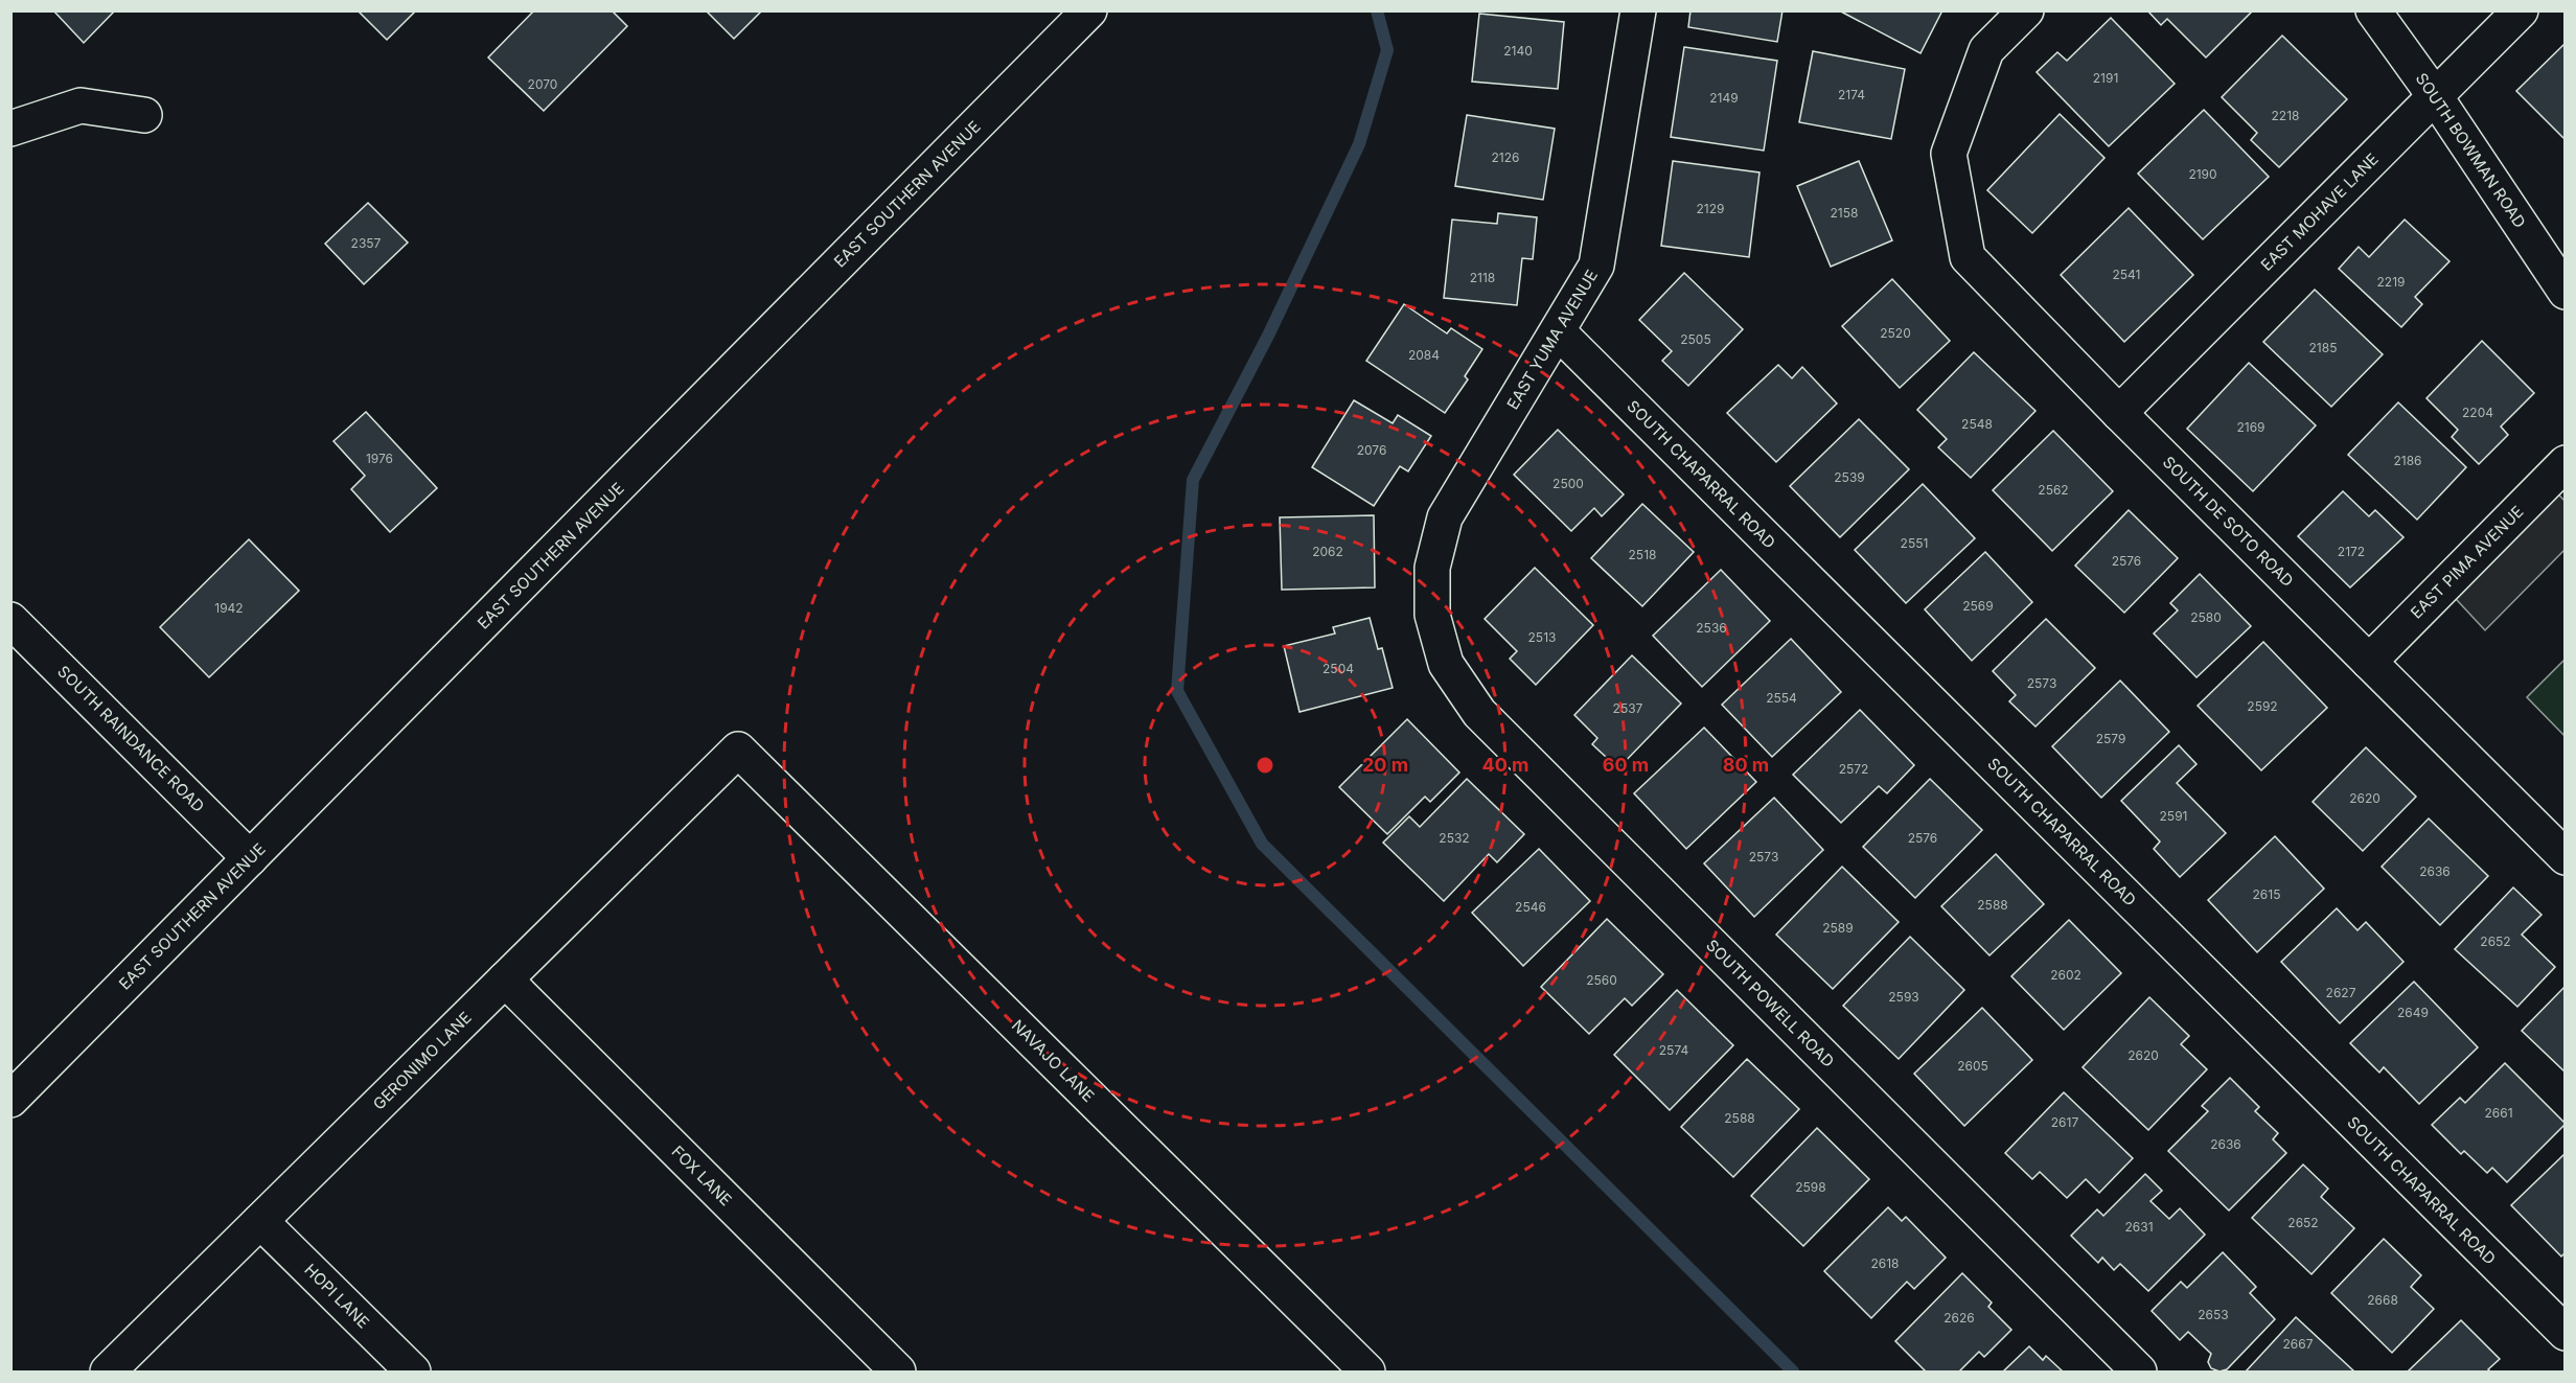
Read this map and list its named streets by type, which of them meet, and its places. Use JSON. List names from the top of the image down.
{
  "streets": {
    "street": [
      "SOUTH BOWMAN ROAD",
      "EAST SOUTHERN AVENUE",
      "EAST MOHAVE LANE",
      "EAST YUMA AVENUE",
      "SOUTH CHAPARRAL ROAD",
      "SOUTH DE SOTO ROAD",
      "EAST PIMA AVENUE",
      "SOUTH RAINDANCE ROAD",
      "SOUTH POWELL ROAD",
      "GERONIMO LANE",
      "NAVAJO LANE",
      "FOX LANE",
      "HOPI LANE"
    ]
  },
  "crossings": [
    ["SOUTH BOWMAN ROAD", "EAST MOHAVE LANE"],
    ["EAST SOUTHERN AVENUE", "SOUTH RAINDANCE ROAD"],
    ["EAST MOHAVE LANE", "SOUTH DE SOTO ROAD"],
    ["EAST YUMA AVENUE", "SOUTH CHAPARRAL ROAD"],
    ["EAST YUMA AVENUE", "SOUTH POWELL ROAD"],
    ["SOUTH DE SOTO ROAD", "EAST PIMA AVENUE"],
    ["GERONIMO LANE", "NAVAJO LANE"],
    ["GERONIMO LANE", "FOX LANE"],
    ["GERONIMO LANE", "HOPI LANE"]
  ],
  "house_numbers": [
    "2140",
    "2191",
    "2070",
    "2174",
    "2149",
    "2218",
    "2126",
    "2190",
    "2129",
    "2158",
    "2357",
    "2541",
    "2118",
    "2219",
    "2520",
    "2505",
    "2185",
    "2084",
    "2204",
    "2548",
    "2169",
    "2076",
    "1976",
    "2186",
    "2539",
    "2500",
    "2562",
    "2551",
    "2062",
    "2172",
    "2518",
    "2576",
    "2569",
    "1942",
    "2580",
    "2536",
    "2513",
    "2504",
    "2573",
    "2554",
    "2592",
    "2537",
    "2579",
    "2572",
    "2620",
    "2591",
    "2532",
    "2576",
    "2573",
    "2636",
    "2615",
    "2588",
    "2546",
    "2589",
    "2652",
    "2602",
    "2560",
    "2627",
    "2593",
    "2649",
    "2574",
    "2620",
    "2605",
    "2661",
    "2588",
    "2617",
    "2636",
    "2598",
    "2652",
    "2631",
    "2618",
    "2668",
    "2653",
    "2626",
    "2667"
  ],
  "rings": [
    "20 m",
    "40 m",
    "60 m",
    "80 m"
  ]
}
